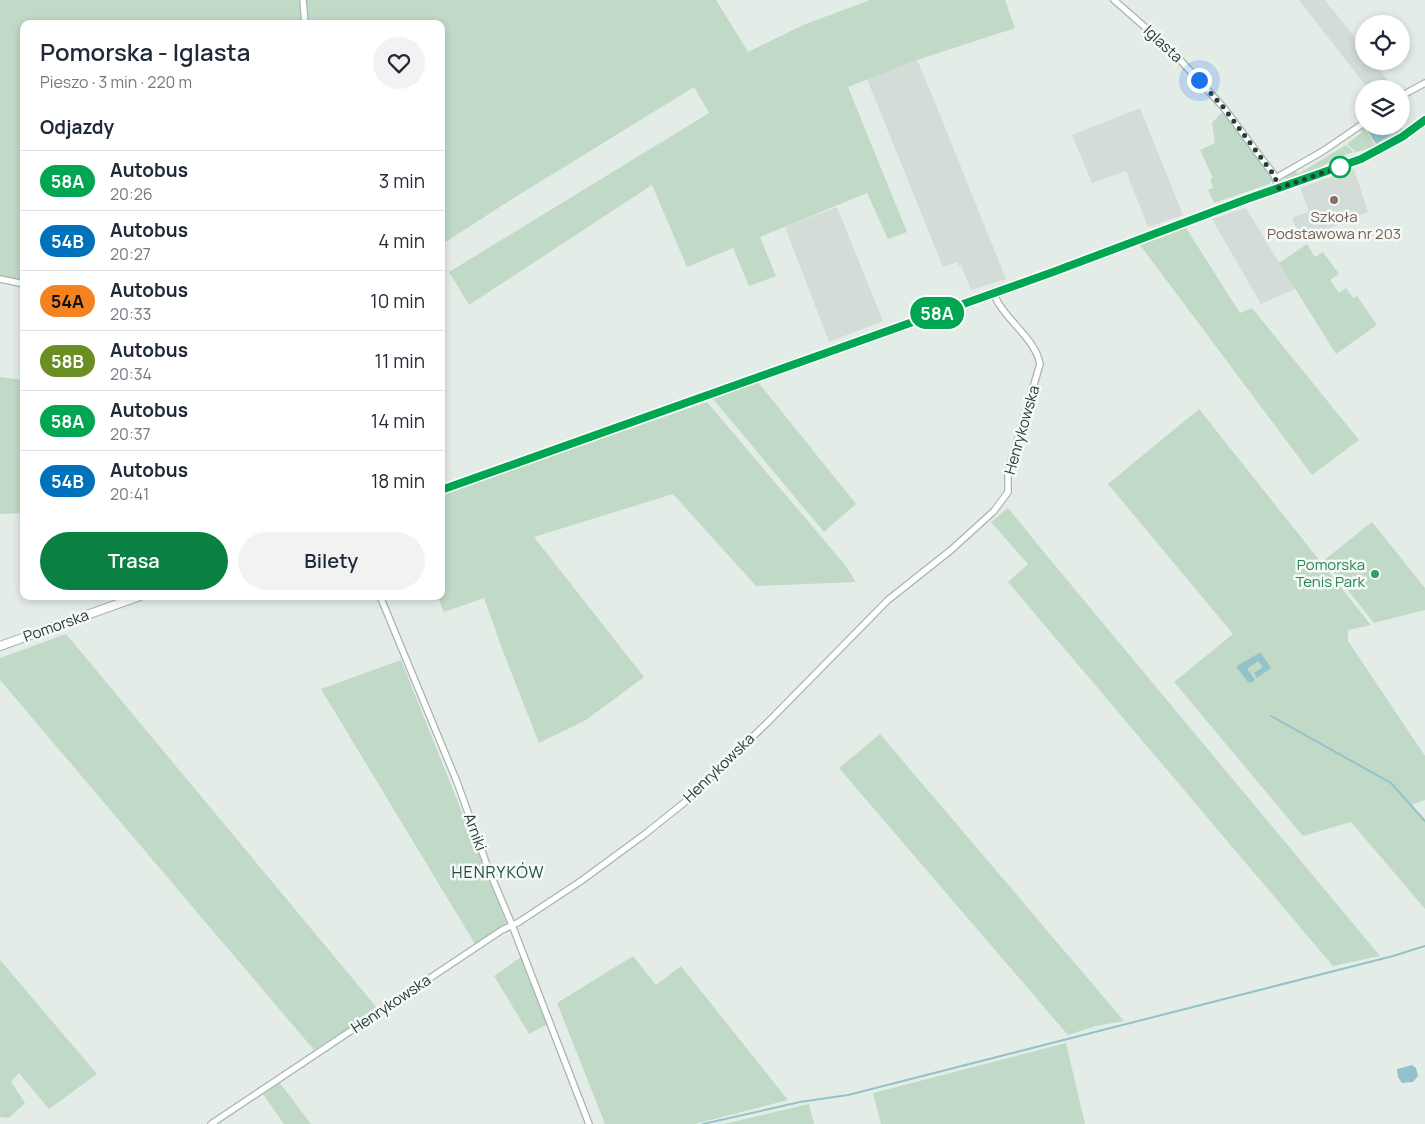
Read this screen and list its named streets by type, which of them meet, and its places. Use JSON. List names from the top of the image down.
{
  "streets": {
    "street": [
      "Iglasta",
      "Henrykowska",
      "Pomorska",
      "Arniki"
    ]
  },
  "crossings": [
    ["Henrykowska", "Arniki"]
  ],
  "districts": ["HENRYKÓW"],
  "places": ["Szkoła Podstawowa nr 203", "Pomorska Tenis Park"],
  "lines": ["bus line 58A"],
  "page": {
    "on_map": "58A",
    "heading": [
      ["Pomorska - Iglasta", "Pieszo · 3 min · 220 m"],
      "Odjazdy"
    ],
    "list": [
      {
        "mark": "58A",
        "name": "Autobus",
        "note": "20:26",
        "value": "3 min"
      },
      {
        "mark": "54B",
        "name": "Autobus",
        "note": "20:27",
        "value": "4 min"
      },
      {
        "mark": "54A",
        "name": "Autobus",
        "note": "20:33",
        "value": "10 min"
      },
      {
        "mark": "58B",
        "name": "Autobus",
        "note": "20:34",
        "value": "11 min"
      },
      {
        "mark": "58A",
        "name": "Autobus",
        "note": "20:37",
        "value": "14 min"
      },
      {
        "mark": "54B",
        "name": "Autobus",
        "note": "20:41",
        "value": "18 min"
      }
    ],
    "buttons": ["Trasa", "Bilety"]
  }
}
